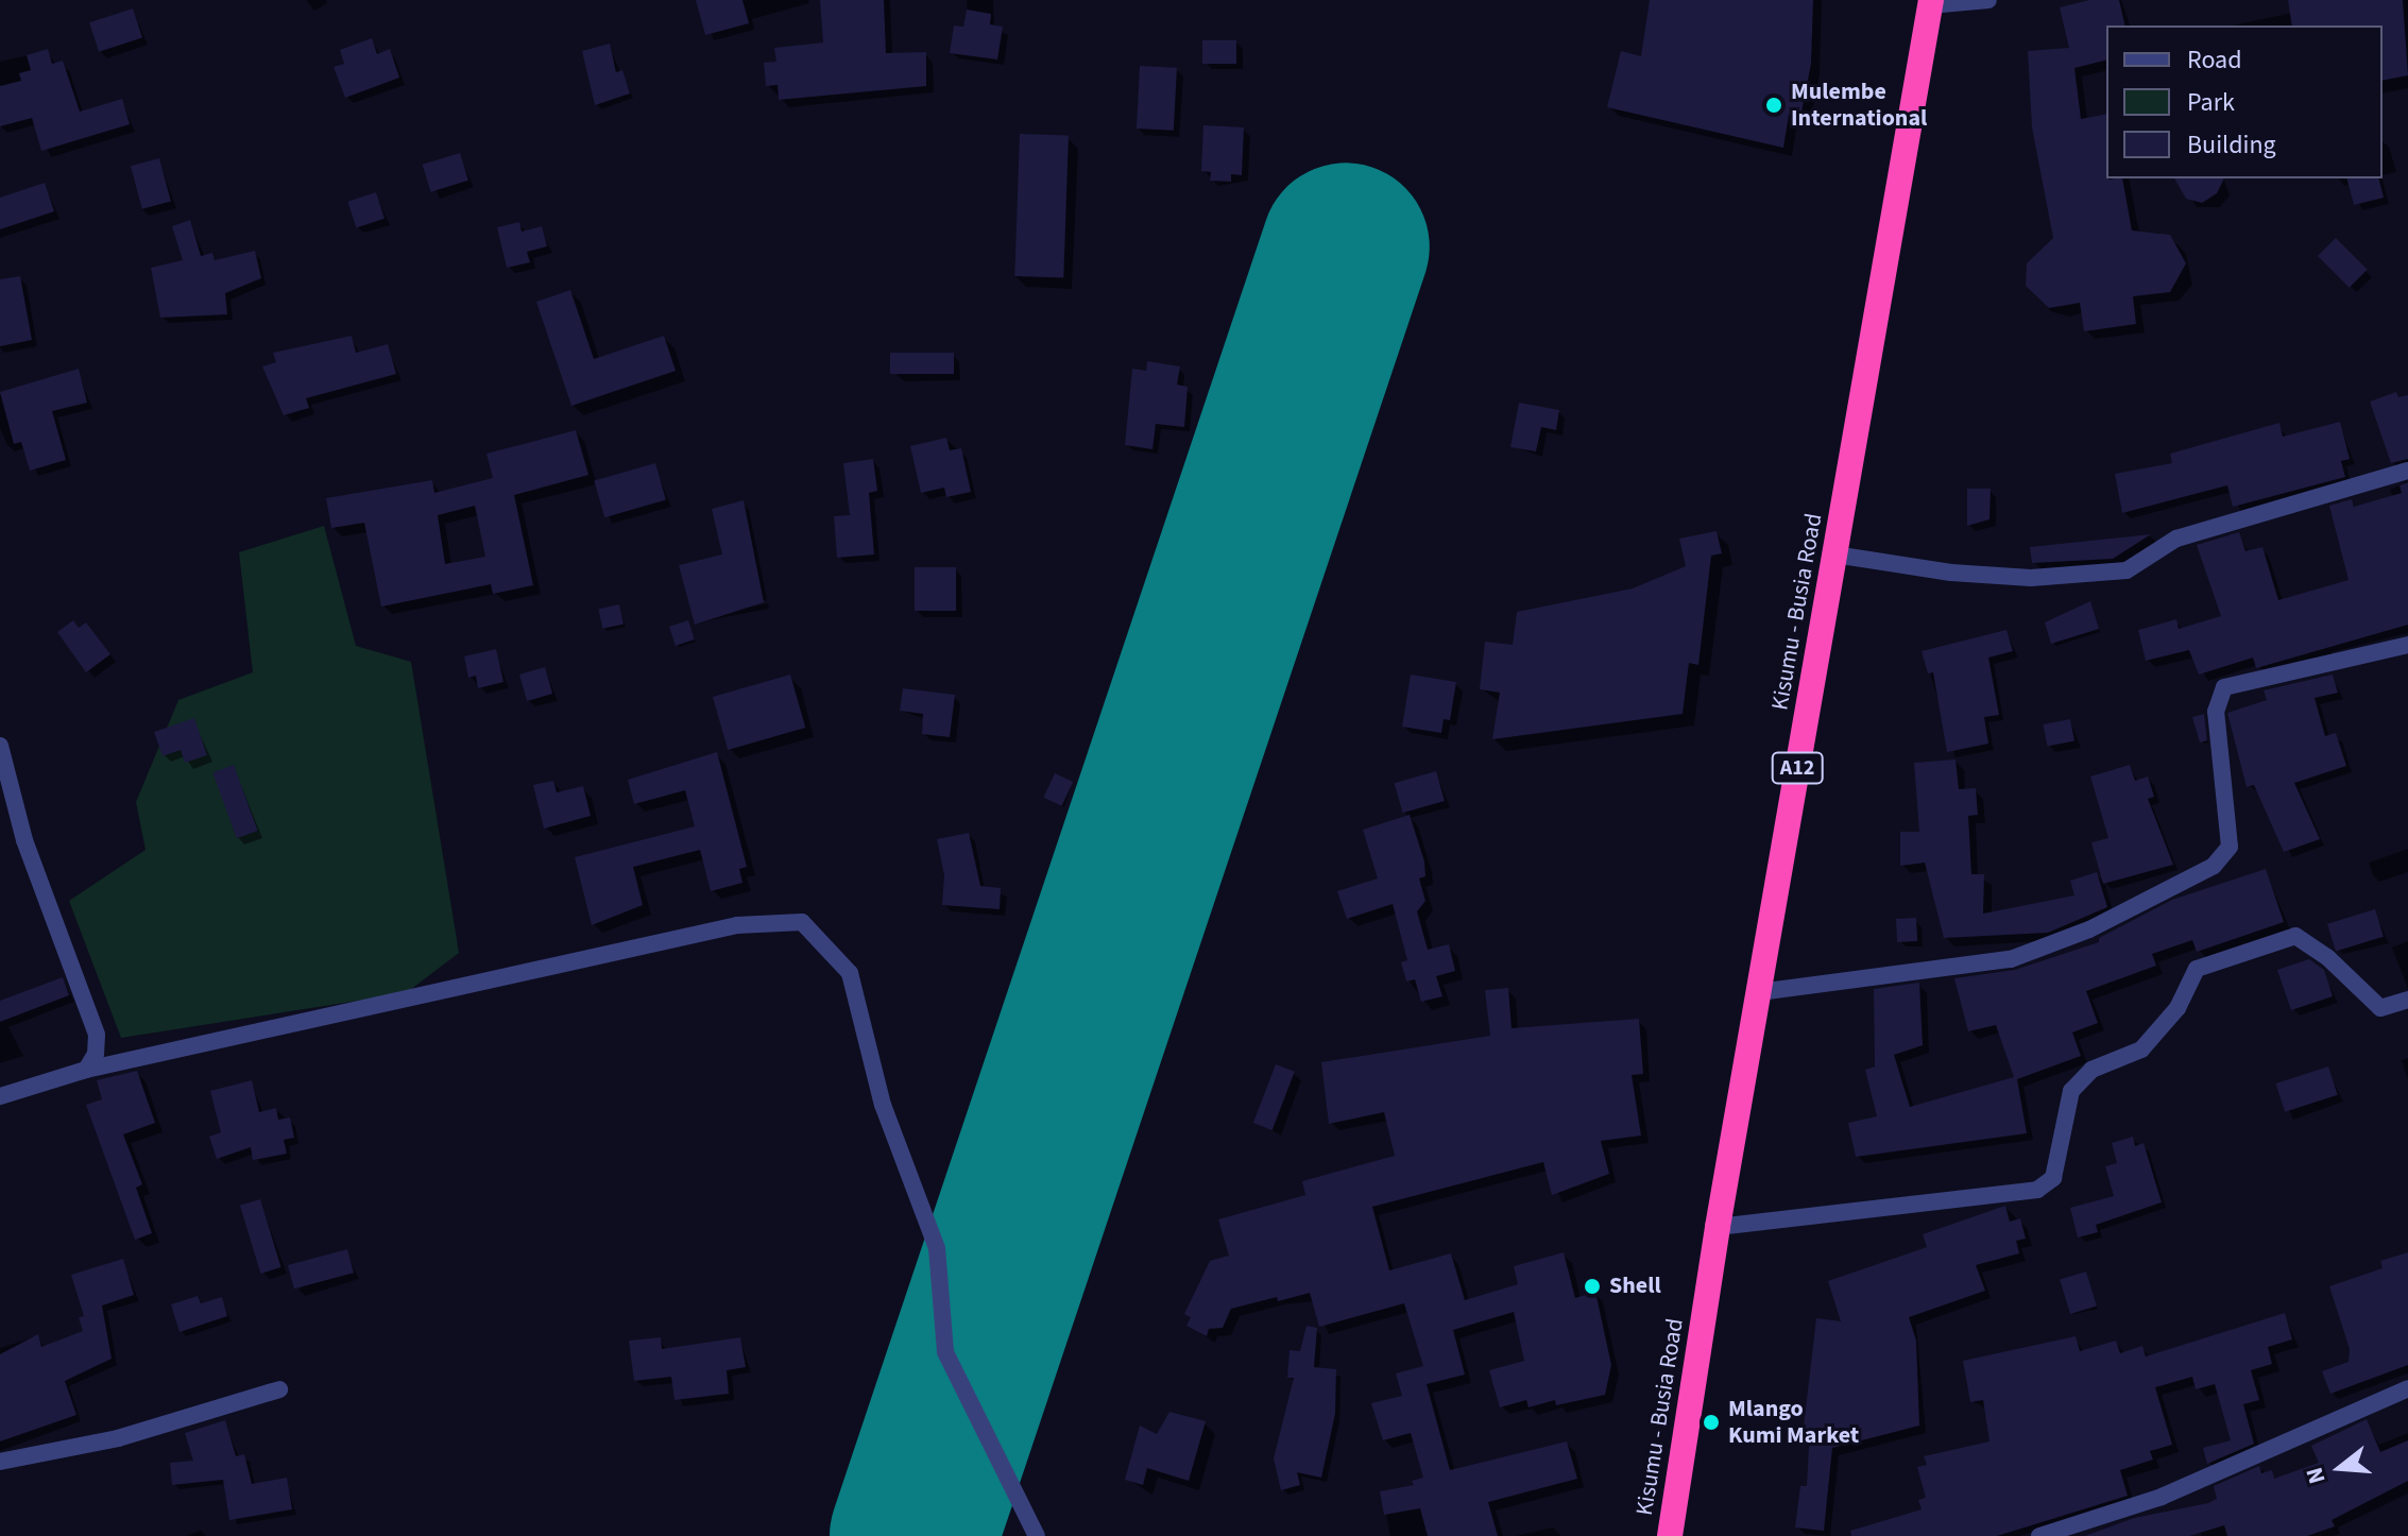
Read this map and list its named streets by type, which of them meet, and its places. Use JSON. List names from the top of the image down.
{
  "streets": {
    "highway": ["Kisumu - Busia Road", "A12"]
  },
  "places": ["Mulembe International", "Shell", "Mlango Kumi Market"],
  "legend": ["Road", "Park", "Building"],
  "north": "left"
}
